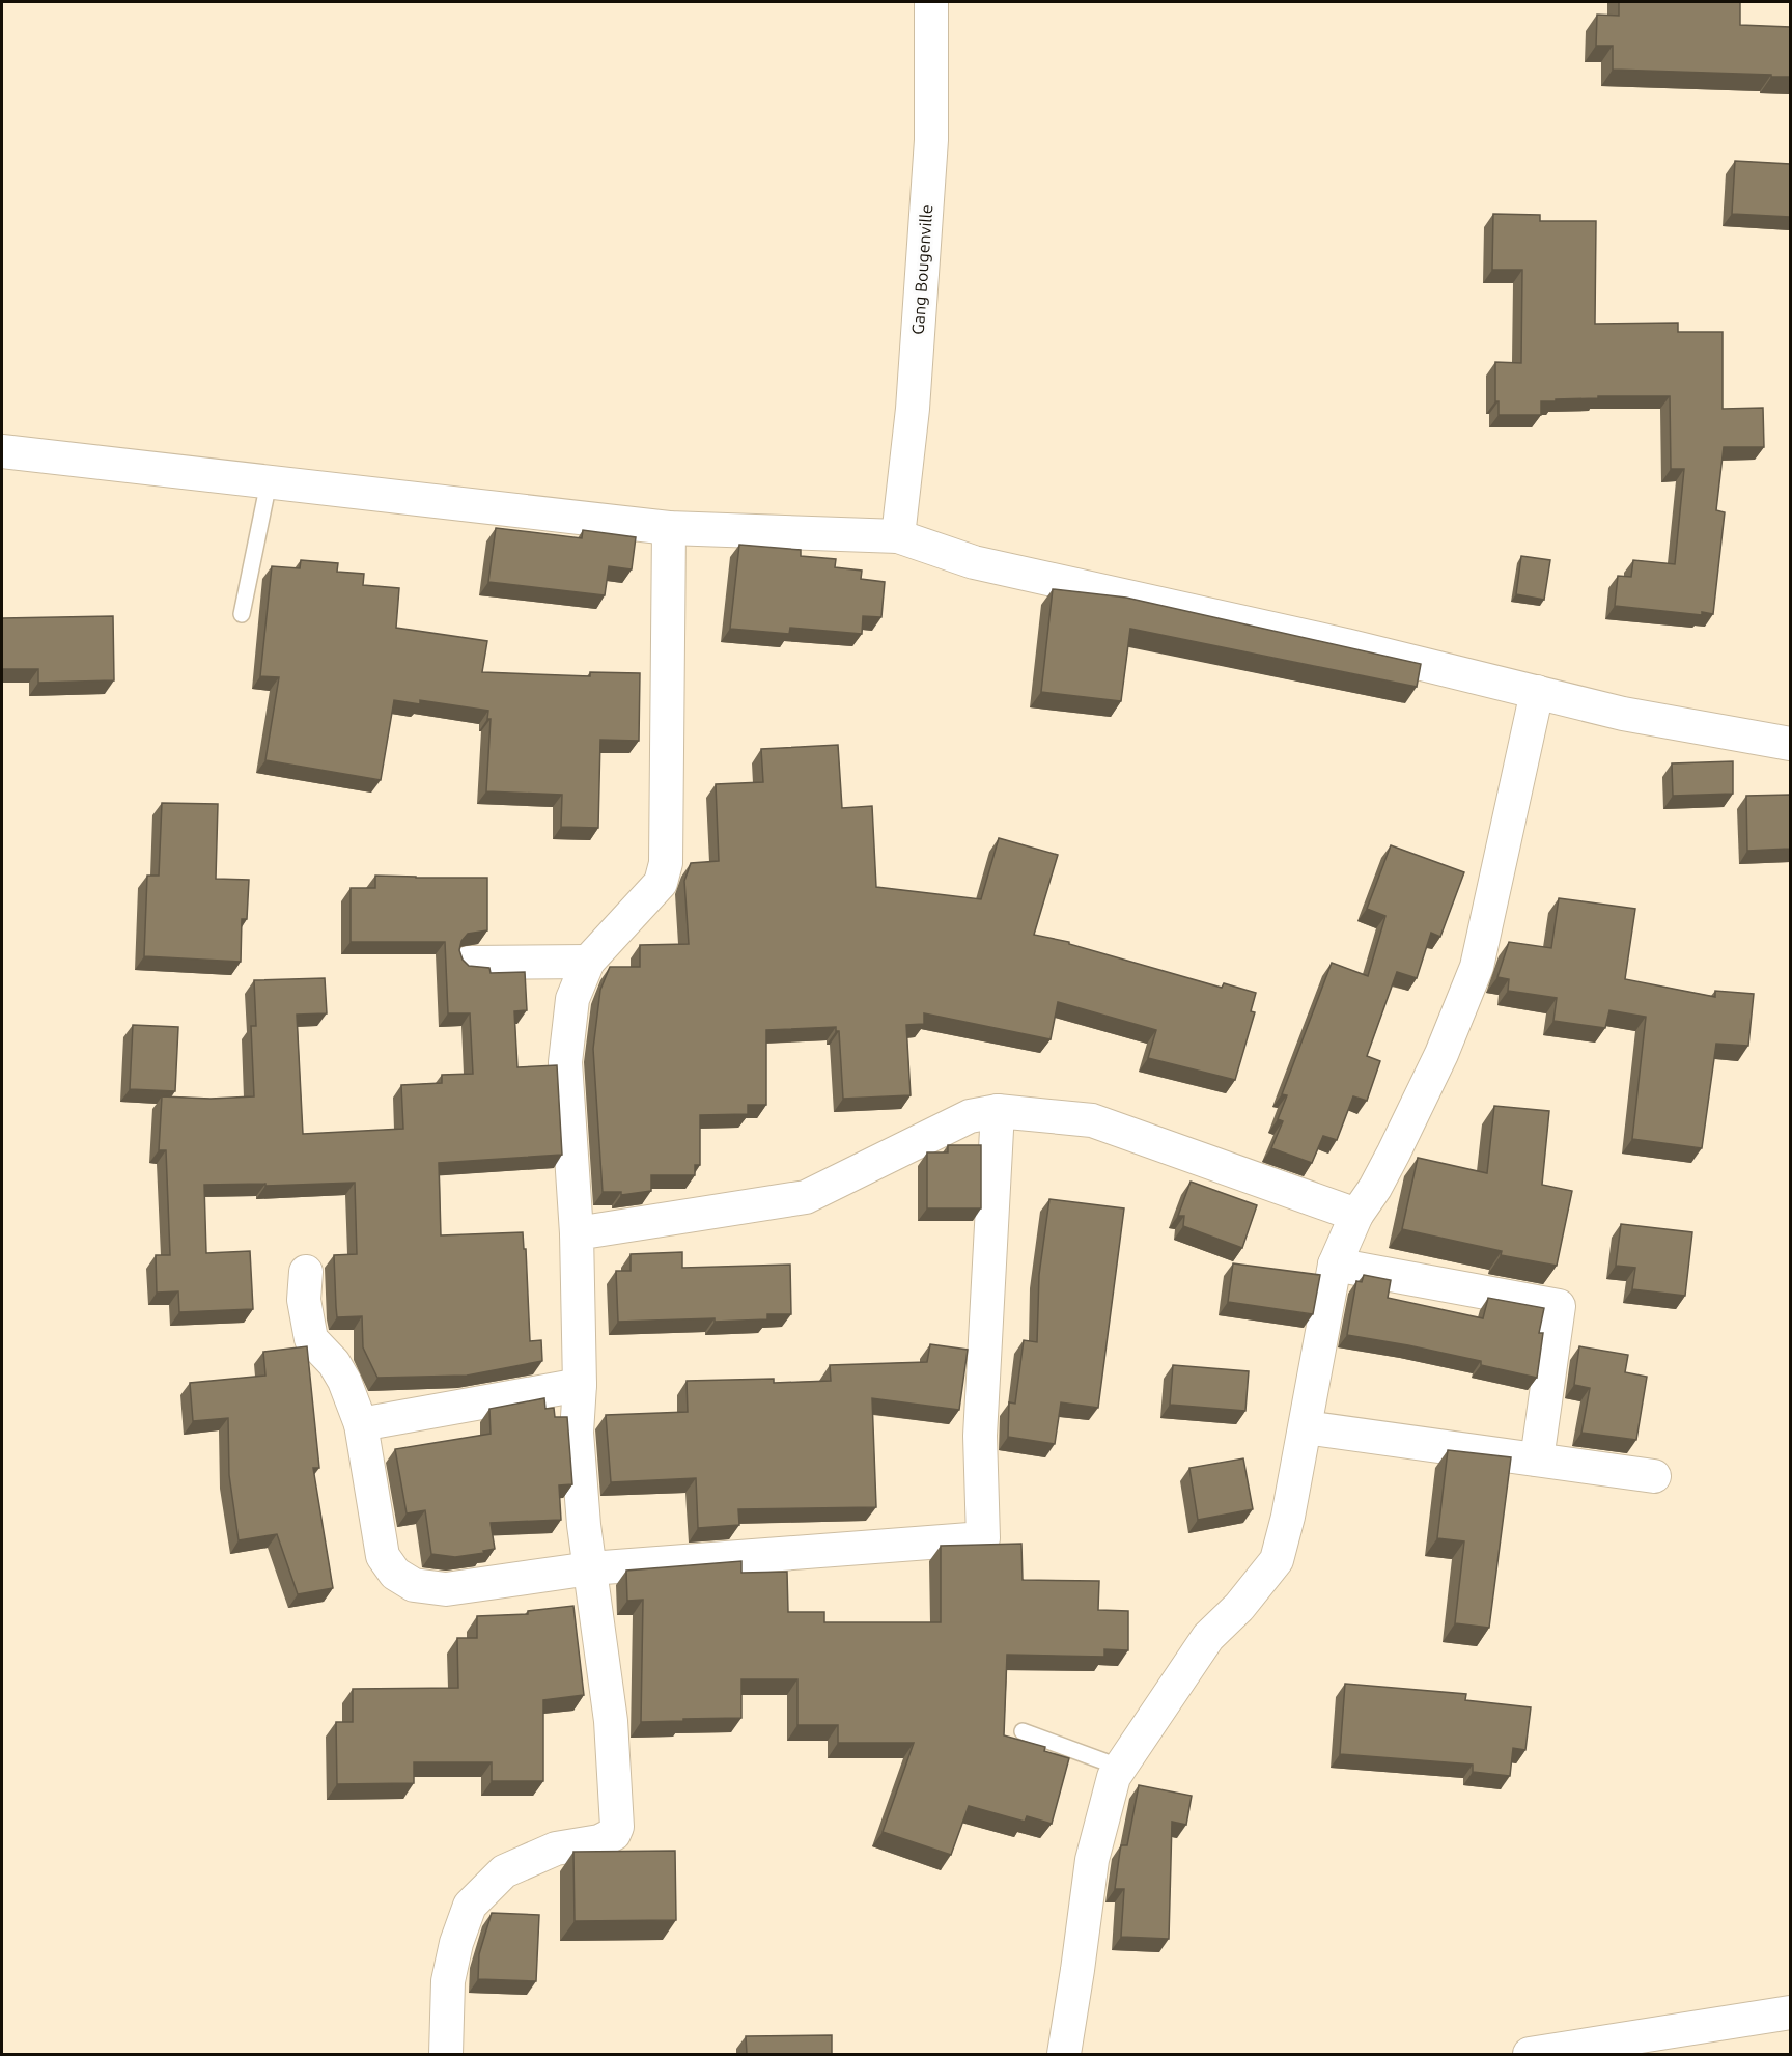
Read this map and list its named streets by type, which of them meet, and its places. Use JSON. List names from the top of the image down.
{
  "streets": {
    "street": ["Gang Bougenville"]
  }
}
